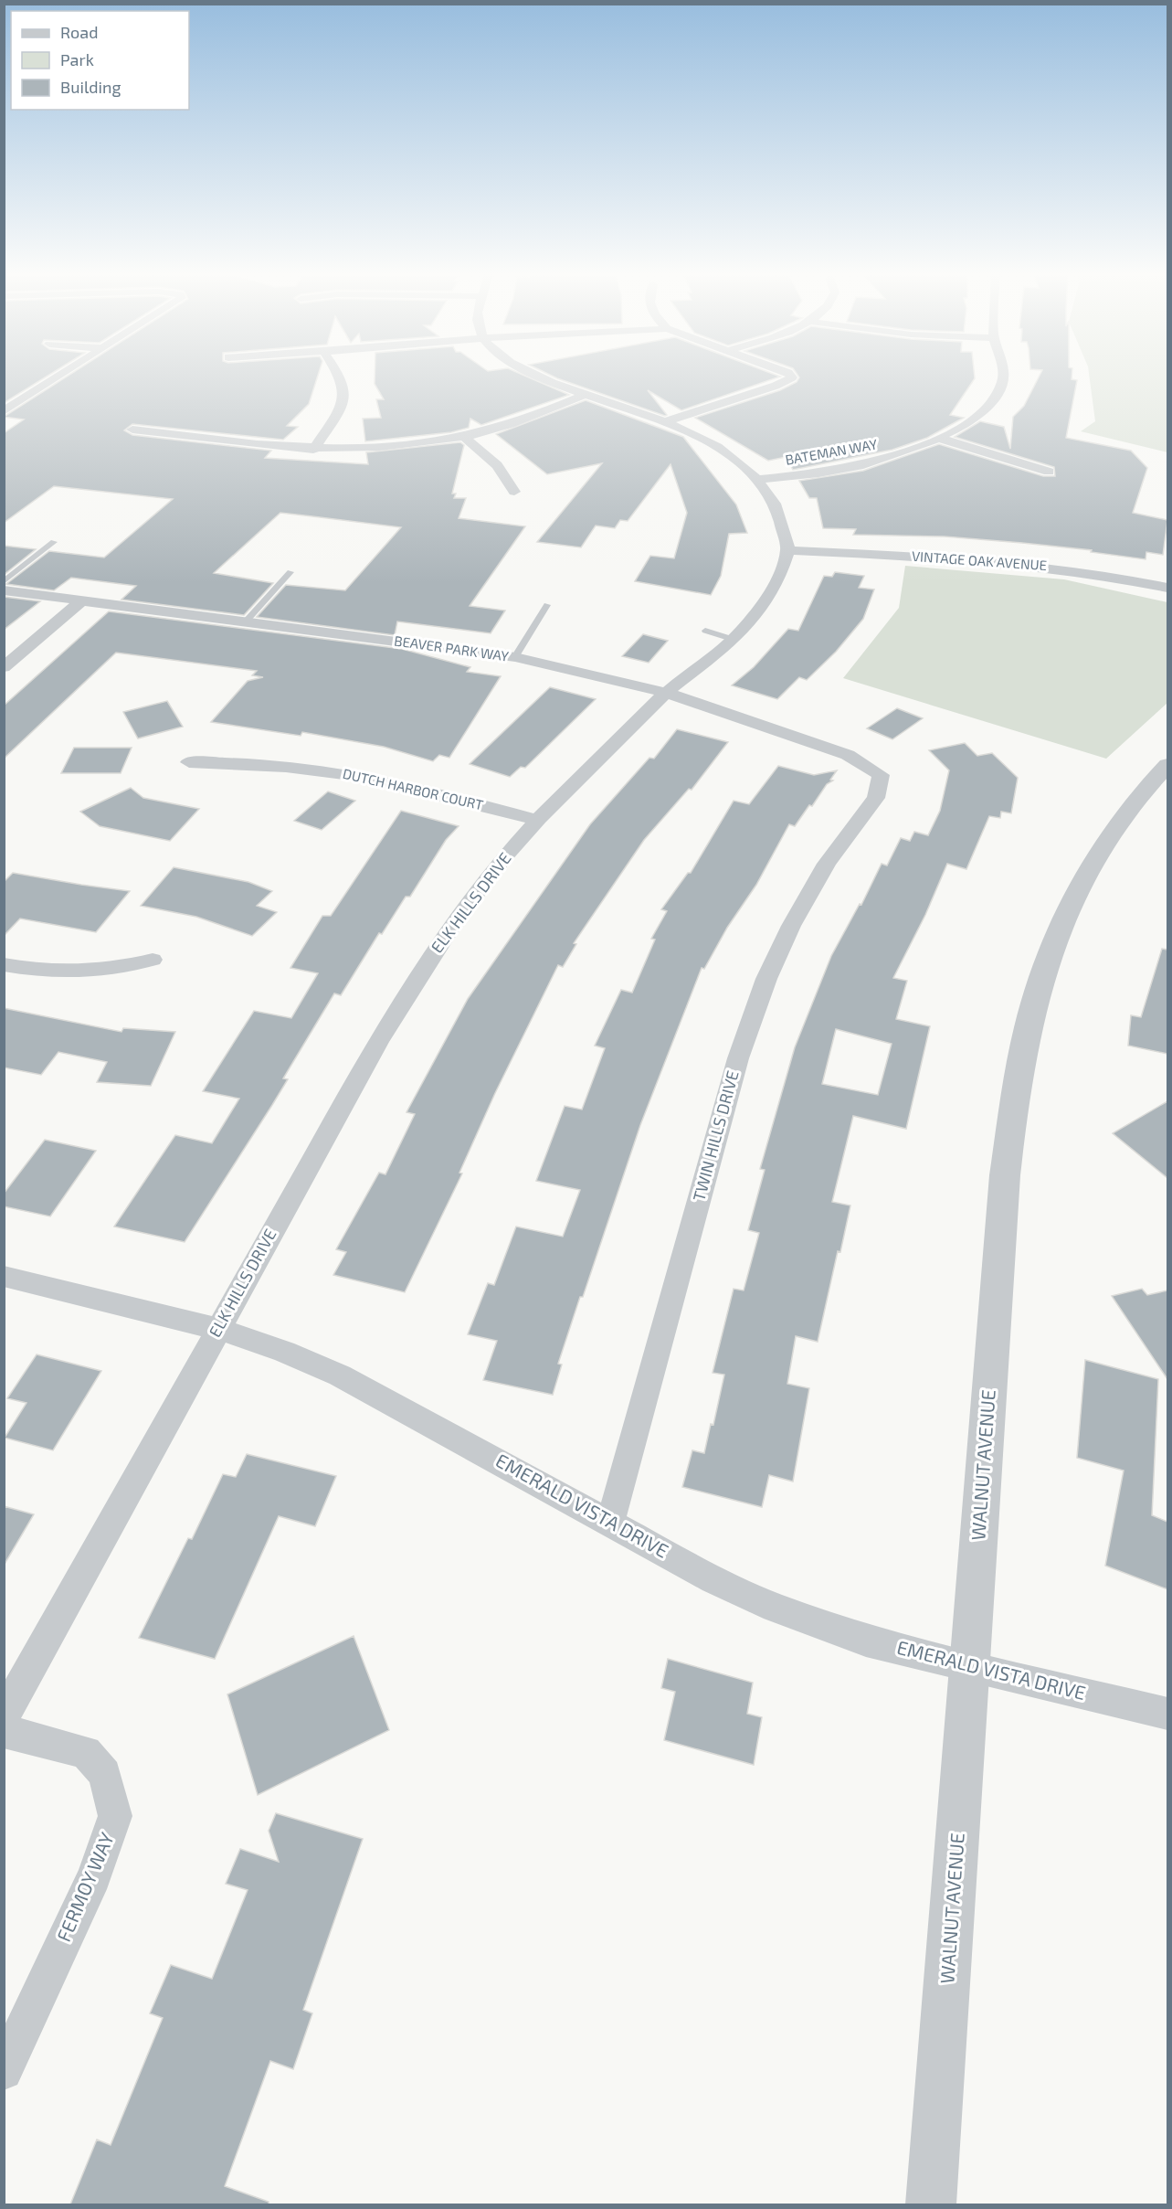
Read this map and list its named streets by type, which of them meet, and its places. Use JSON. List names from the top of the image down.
{
  "streets": {
    "street": [
      "BATEMAN WAY",
      "VINTAGE OAK AVENUE",
      "BEAVER PARK WAY",
      "DUTCH HARBOR COURT",
      "ELK HILLS DRIVE",
      "TWIN HILLS DRIVE",
      "WALNUT AVENUE",
      "EMERALD VISTA DRIVE",
      "FERMOY WAY"
    ]
  },
  "crossings": [
    ["VINTAGE OAK AVENUE", "ELK HILLS DRIVE"],
    ["BEAVER PARK WAY", "ELK HILLS DRIVE"],
    ["BEAVER PARK WAY", "TWIN HILLS DRIVE"],
    ["DUTCH HARBOR COURT", "ELK HILLS DRIVE"],
    ["ELK HILLS DRIVE", "EMERALD VISTA DRIVE"],
    ["TWIN HILLS DRIVE", "EMERALD VISTA DRIVE"],
    ["WALNUT AVENUE", "EMERALD VISTA DRIVE"]
  ],
  "legend": ["Road", "Park", "Building"]
}
